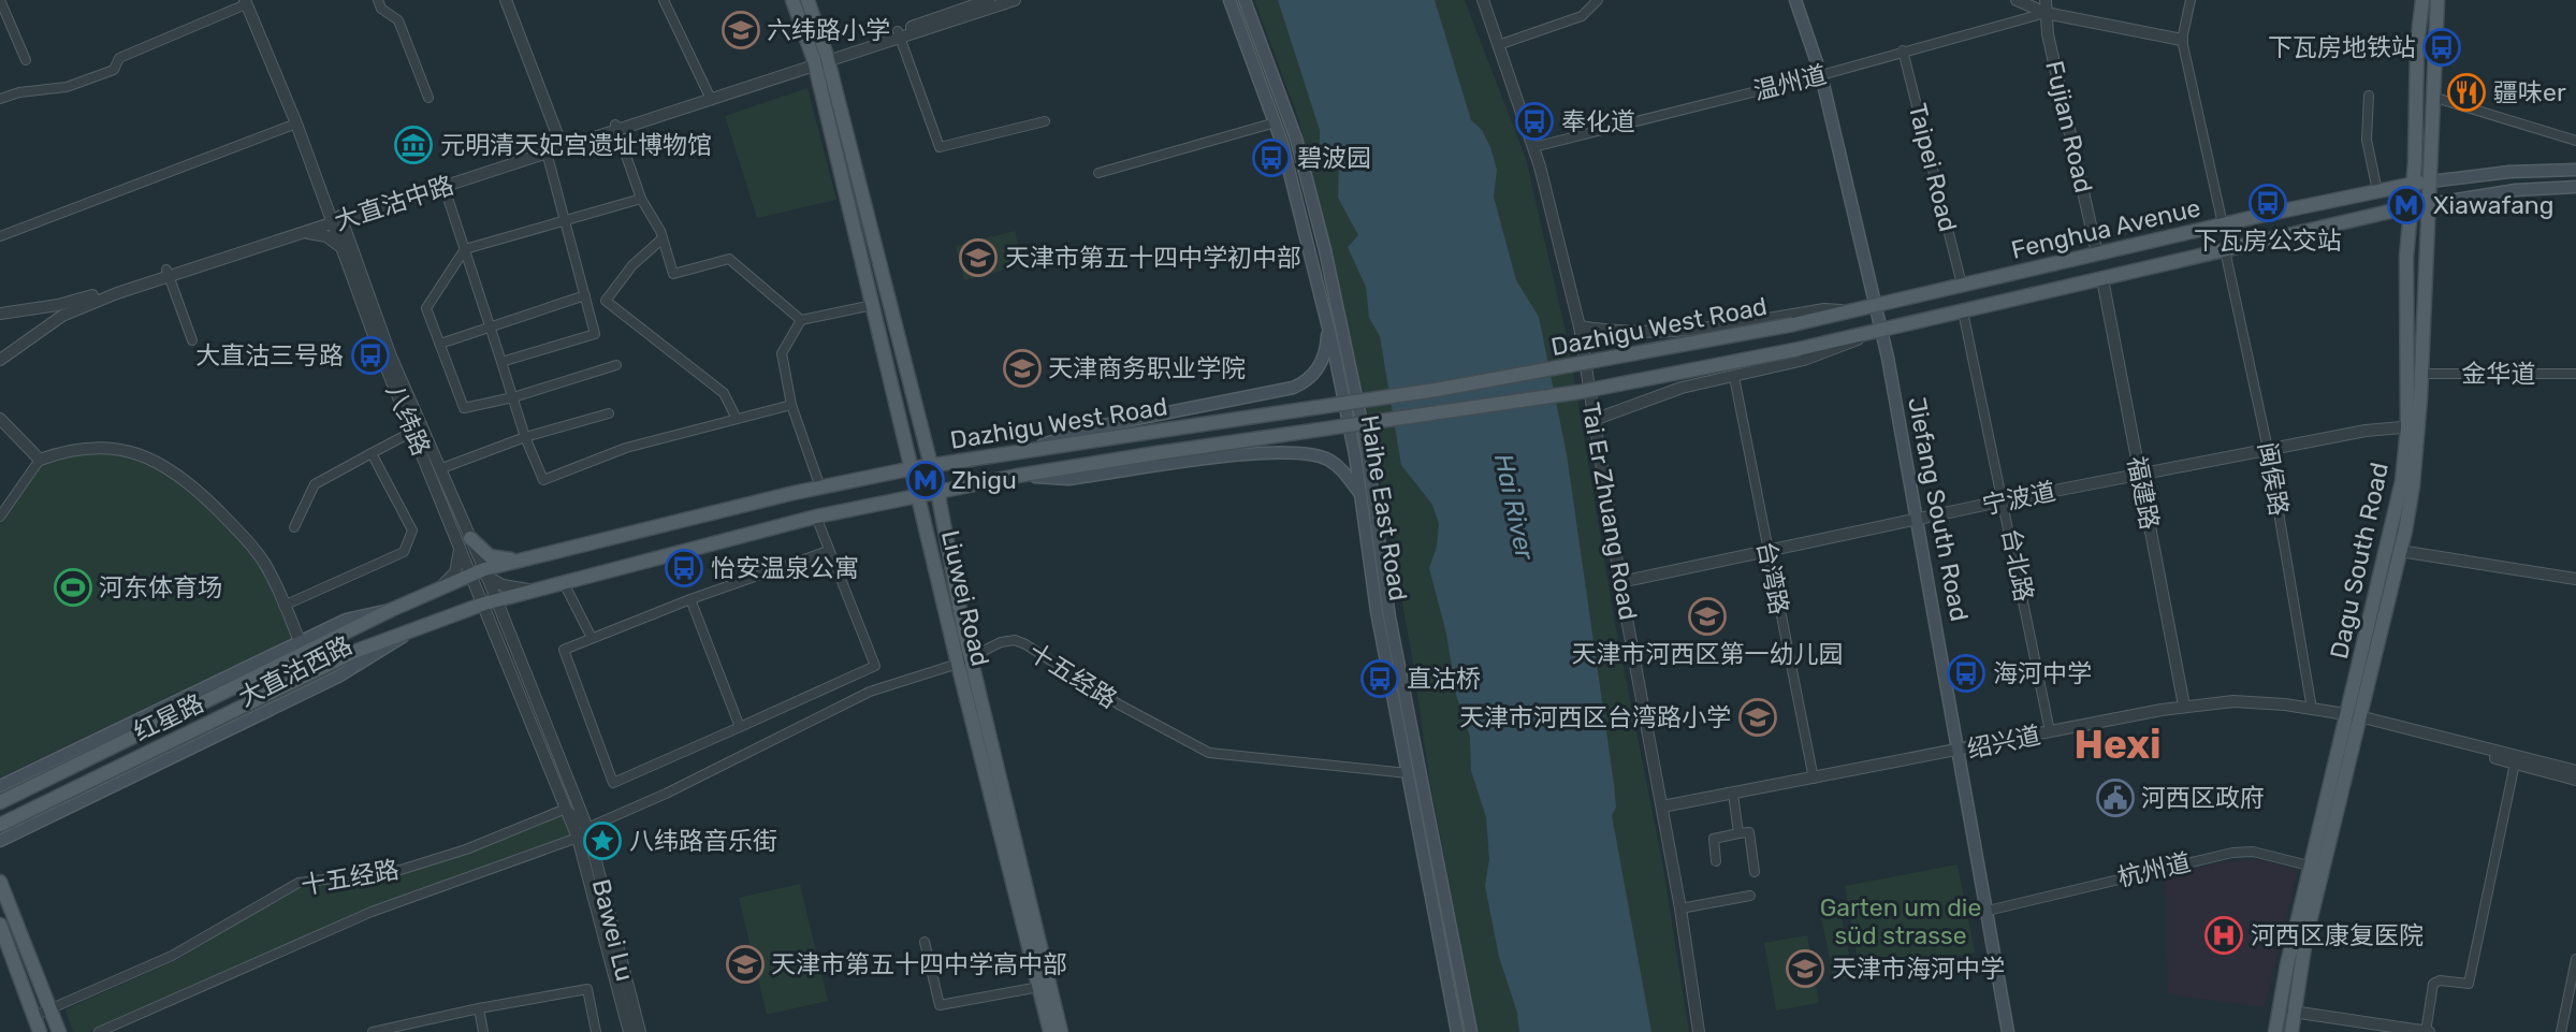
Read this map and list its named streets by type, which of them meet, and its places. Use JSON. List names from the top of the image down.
{
  "streets": {
    "main road": [
      "Fenghua Avenue",
      "Dazhigu West Road",
      "Haihe East Road",
      "Jiefang South Road",
      "Dagu South Road",
      "Liuwei Road",
      "大直沽西路",
      "红星路"
    ],
    "street": [
      "温州道",
      "Fujian Road",
      "Taipei Road",
      "大直沽中路",
      "金华道",
      "八纬路",
      "闽侯路",
      "福建路",
      "宁波道",
      "Tai Er Zhuang Road",
      "台北路",
      "台湾路",
      "十五经路",
      "绍兴道",
      "杭州道",
      "Bawei Lu"
    ]
  },
  "crossings": [
    ["温州道", "Fujian Road"],
    ["温州道", "Taipei Road"],
    ["温州道", "Jiefang South Road"],
    ["温州道", "Tai Er Zhuang Road"],
    ["Fujian Road", "Fenghua Avenue"],
    ["Taipei Road", "Fenghua Avenue"],
    ["大直沽中路", "八纬路"],
    ["大直沽中路", "Liuwei Road"],
    ["Fenghua Avenue", "Dazhigu West Road"],
    ["Fenghua Avenue", "闽侯路"],
    ["Fenghua Avenue", "福建路"],
    ["Fenghua Avenue", "Jiefang South Road"],
    ["Fenghua Avenue", "Dagu South Road"],
    ["Fenghua Avenue", "台北路"],
    ["Dazhigu West Road", "八纬路"],
    ["Dazhigu West Road", "Liuwei Road"],
    ["Dazhigu West Road", "大直沽西路"],
    ["Dazhigu West Road", "红星路"],
    ["金华道", "Dagu South Road"],
    ["八纬路", "十五经路"],
    ["八纬路", "Bawei Lu"],
    ["闽侯路", "宁波道"],
    ["闽侯路", "绍兴道"],
    ["福建路", "宁波道"],
    ["福建路", "绍兴道"],
    ["宁波道", "Jiefang South Road"],
    ["宁波道", "Tai Er Zhuang Road"],
    ["宁波道", "Dagu South Road"],
    ["宁波道", "台北路"],
    ["宁波道", "台湾路"],
    ["Haihe East Road", "十五经路"],
    ["Jiefang South Road", "绍兴道"],
    ["Jiefang South Road", "杭州道"],
    ["Tai Er Zhuang Road", "绍兴道"],
    ["Dagu South Road", "绍兴道"],
    ["Dagu South Road", "杭州道"],
    ["台北路", "绍兴道"],
    ["台湾路", "绍兴道"],
    ["Liuwei Road", "十五经路"],
    ["十五经路", "Bawei Lu"]
  ],
  "districts": ["Hexi"],
  "water": ["Hai River"],
  "parks": ["Garten um die süd strasse"],
  "places": {
    "school or university": [
      "六纬路小学",
      "天津市第五十四中学初中部",
      "天津商务职业学院",
      "天津市河西区第一幼儿园",
      "天津市河西区台湾路小学",
      "天津市第五十四中学高中部",
      "天津市海河中学"
    ],
    "bus stop": [
      "下瓦房地铁站",
      "奉化道",
      "碧波园",
      "下瓦房公交站",
      "大直沽三号路",
      "怡安温泉公寓",
      "海河中学",
      "直沽桥"
    ],
    "restaurant": ["疆味er"],
    "museum": ["元明清天妃宫遗址博物馆"],
    "metro station": ["Xiawafang", "Zhigu"],
    "sports": ["河东体育场"],
    "public building": ["河西区政府"],
    "place": ["八纬路音乐街"],
    "hospital": ["河西区康复医院"]
  }
}
